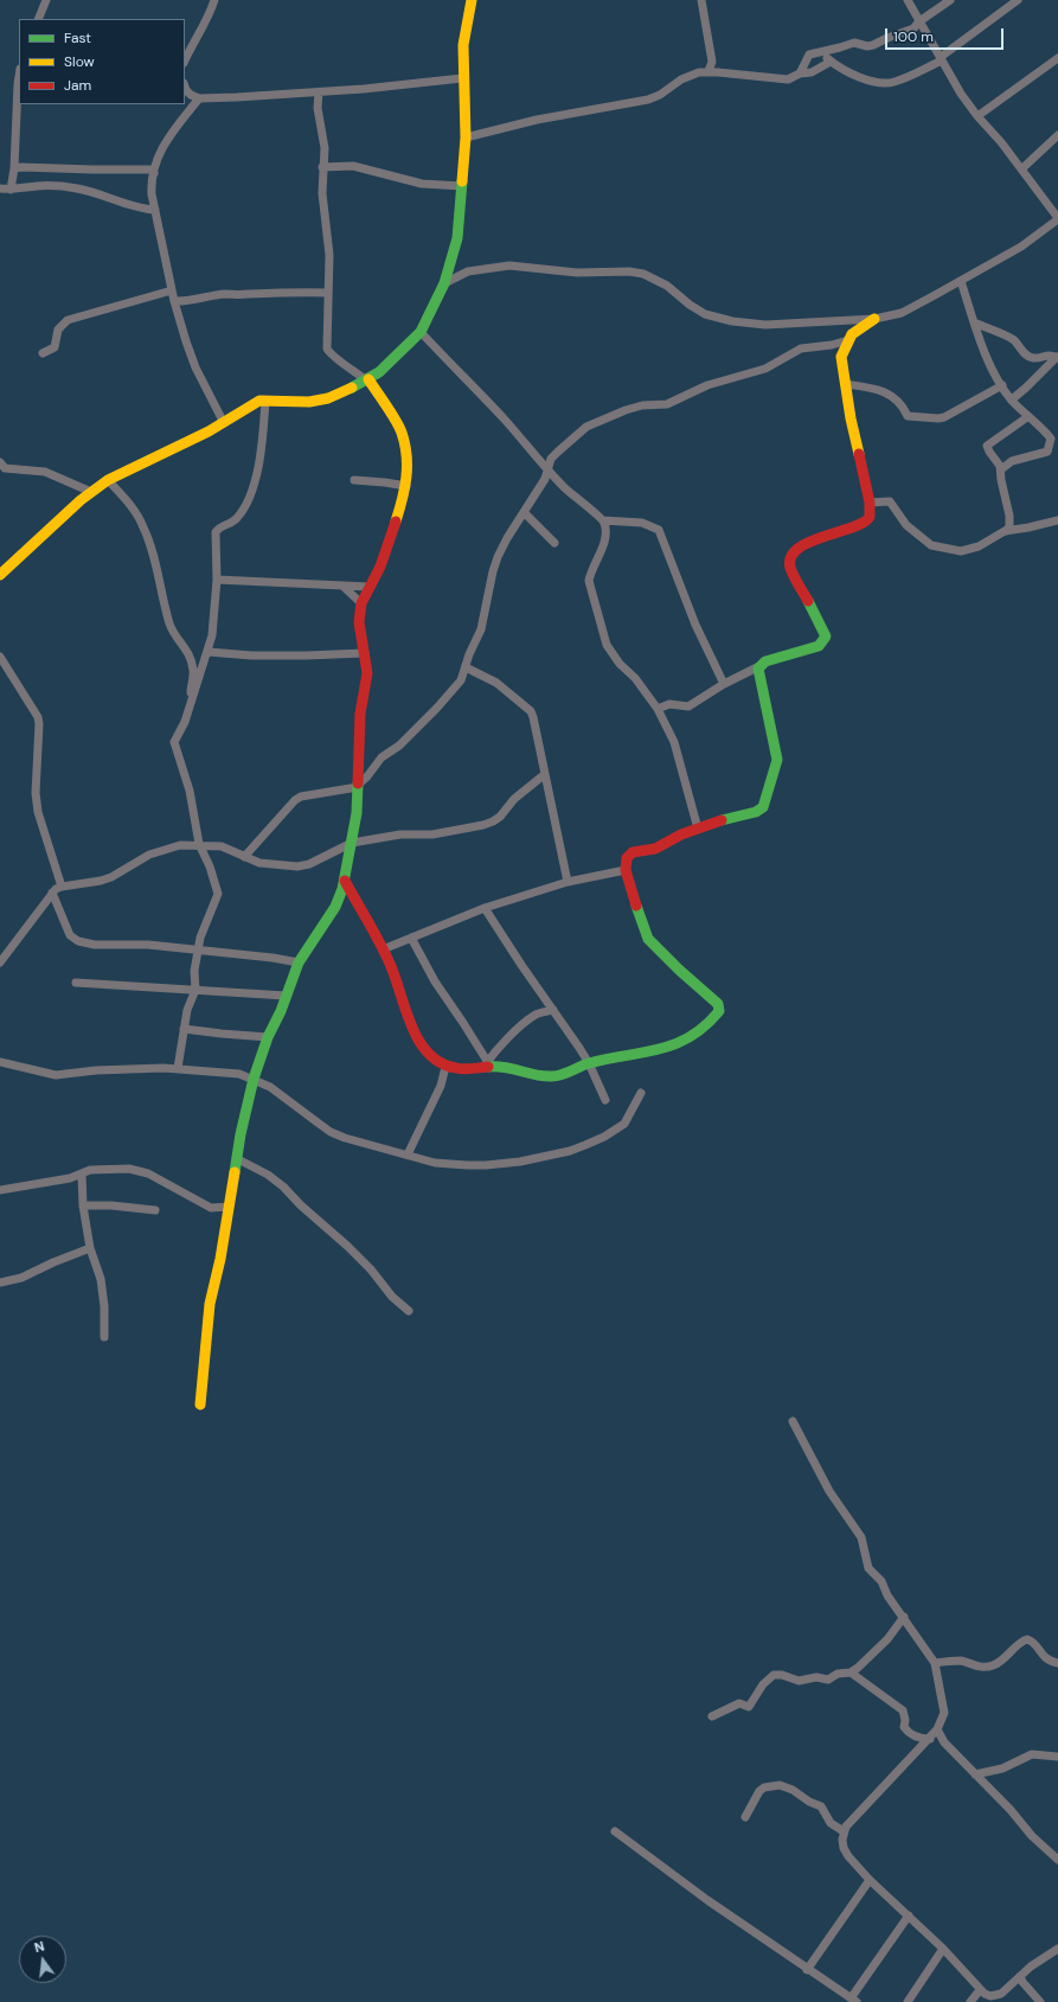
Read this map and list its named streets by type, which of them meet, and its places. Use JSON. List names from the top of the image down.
{
  "legend": ["Fast", "Slow", "Jam"],
  "scale_bar": "100 m",
  "north": "top"
}
